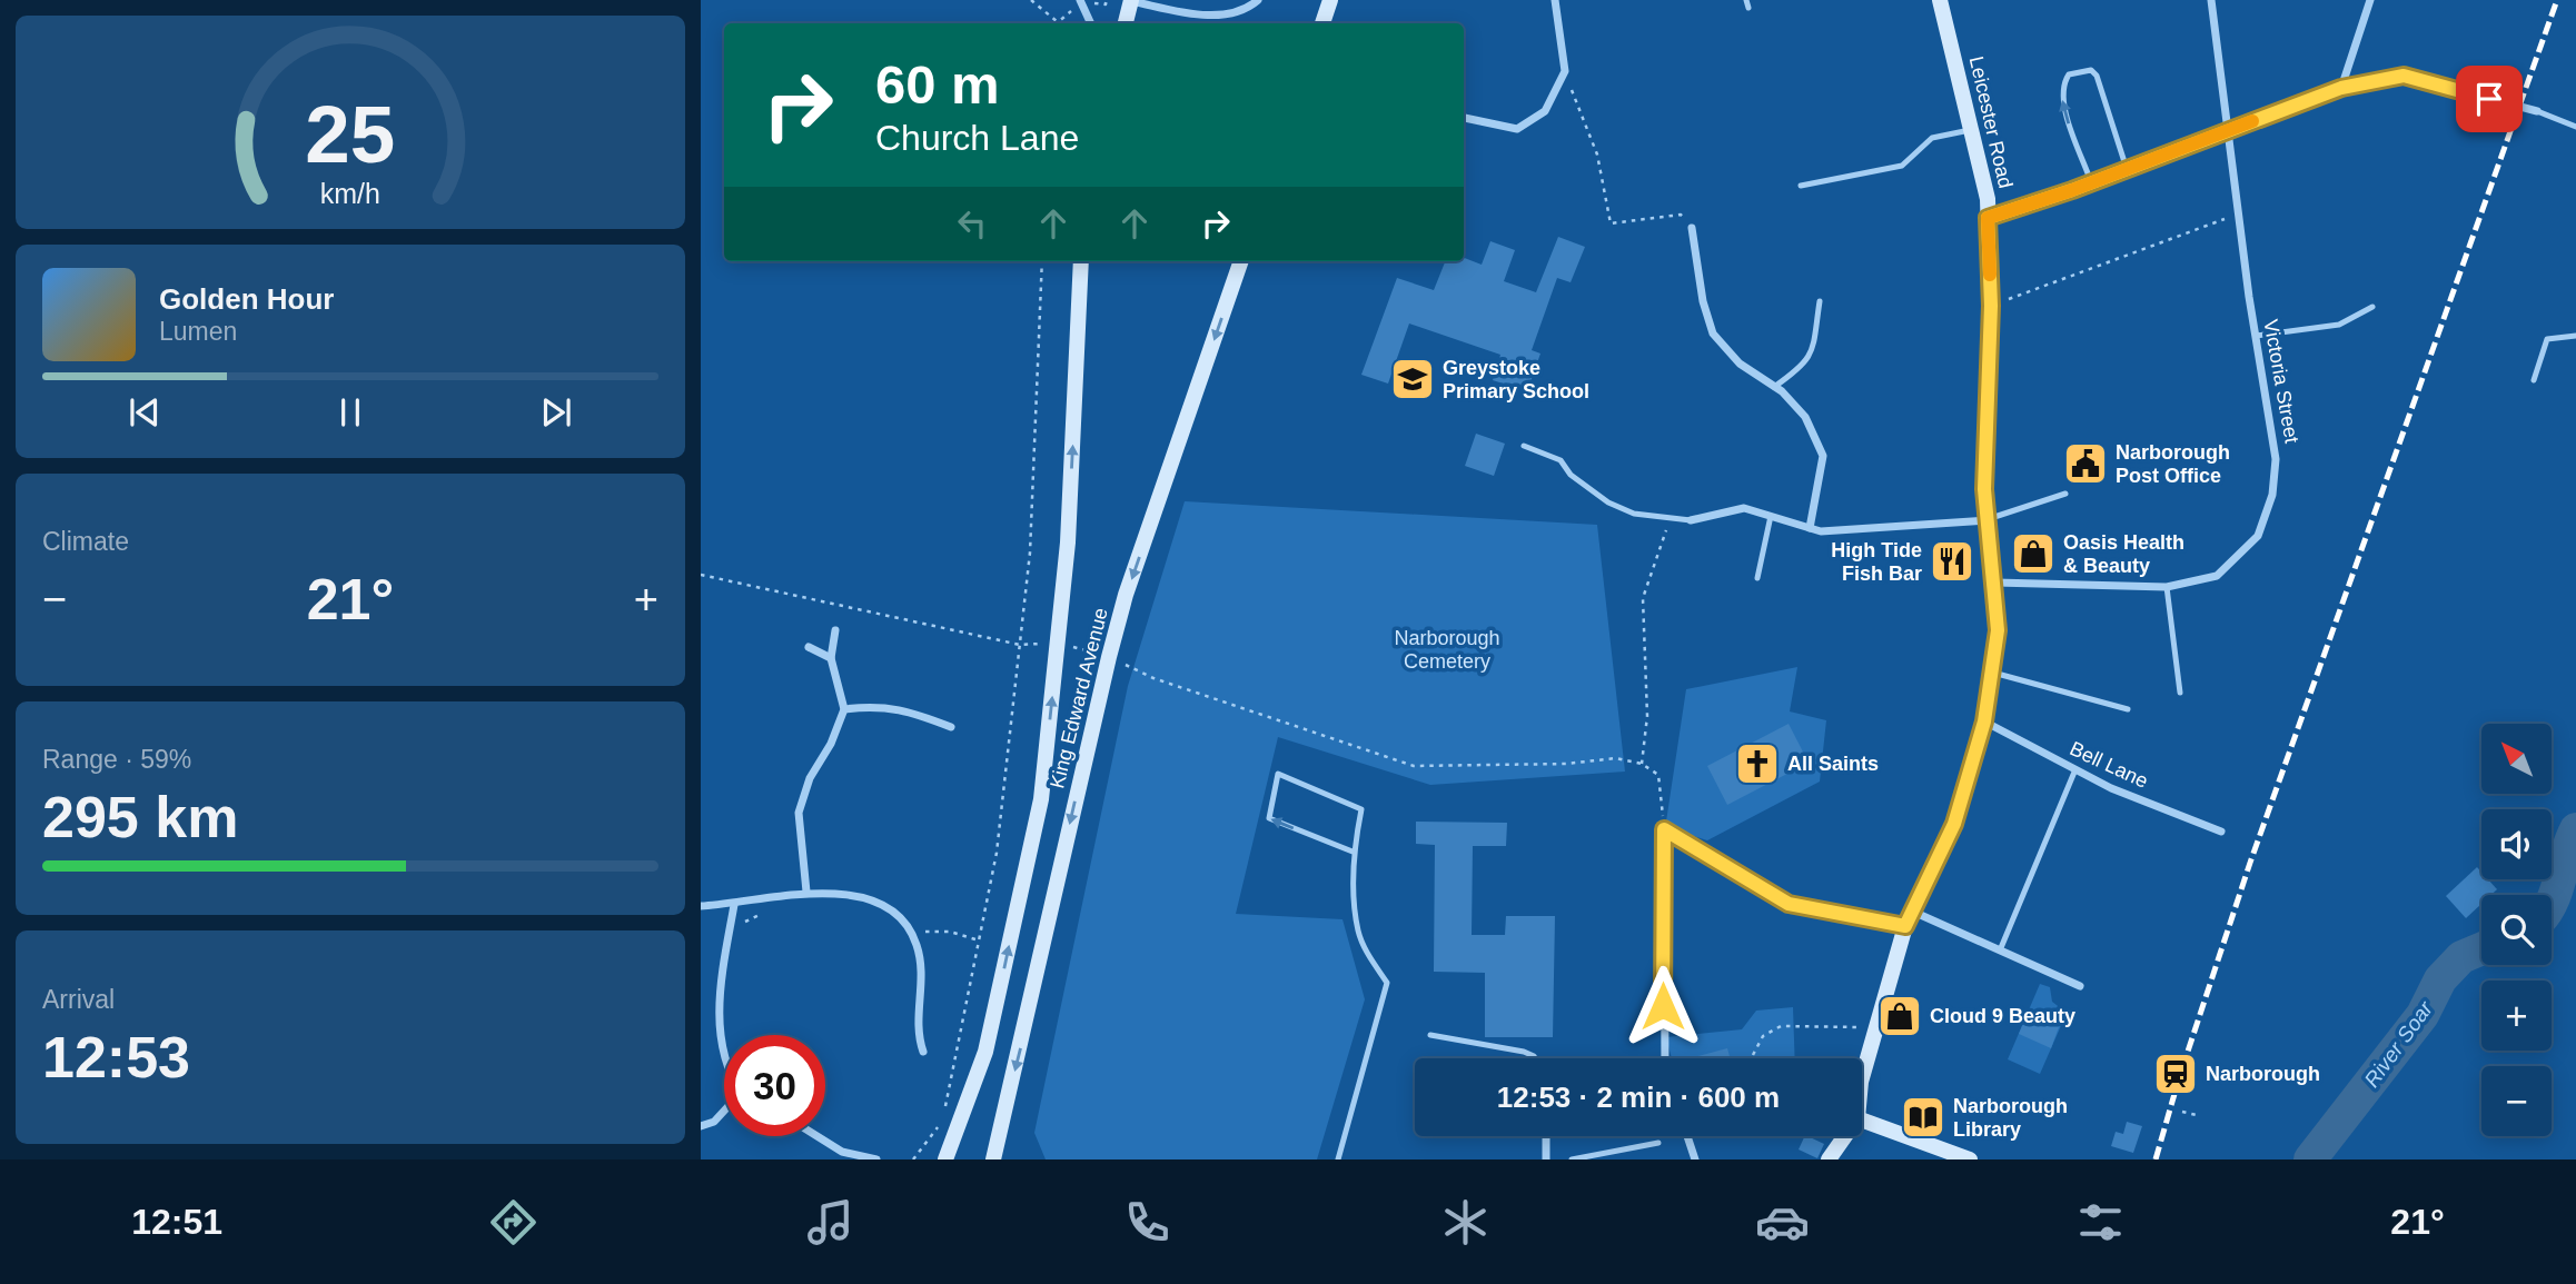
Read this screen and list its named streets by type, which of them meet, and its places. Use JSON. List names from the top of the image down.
{
  "streets": {
    "main road": ["Leicester Road", "King Edward Avenue"],
    "street": ["Victoria Street", "Bell Lane"]
  },
  "crossings": [
    ["Leicester Road", "Victoria Street"],
    ["Leicester Road", "Bell Lane"]
  ],
  "water": ["River Soar"],
  "parks": ["Narborough Cemetery"],
  "places": {
    "school or university": ["Greystoke Primary School"],
    "public building": ["Narborough Post Office"],
    "shop": ["Oasis Health & Beauty", "Cloud 9 Beauty"],
    "restaurant": ["High Tide Fish Bar"],
    "church": ["All Saints"],
    "station": ["Narborough"],
    "library": ["Narborough Library"]
  },
  "north": "top left",
  "page": {
    "turn": ["60 m", "Church Lane"],
    "song": ["Golden Hour", "Lumen"],
    "tile": [
      "Climate",
      ["Range · 59%", "295 km"],
      ["Arrival", "12:53"]
    ],
    "heat": ["−", "21°", "+"],
    "map_buttons": ["+", "−"],
    "limit": "30",
    "trip": "12:53 · 2 min · 600 m",
    "tabs": ["12:51", "21°"],
    "gauge": ["25", "km/h"]
  }
}
